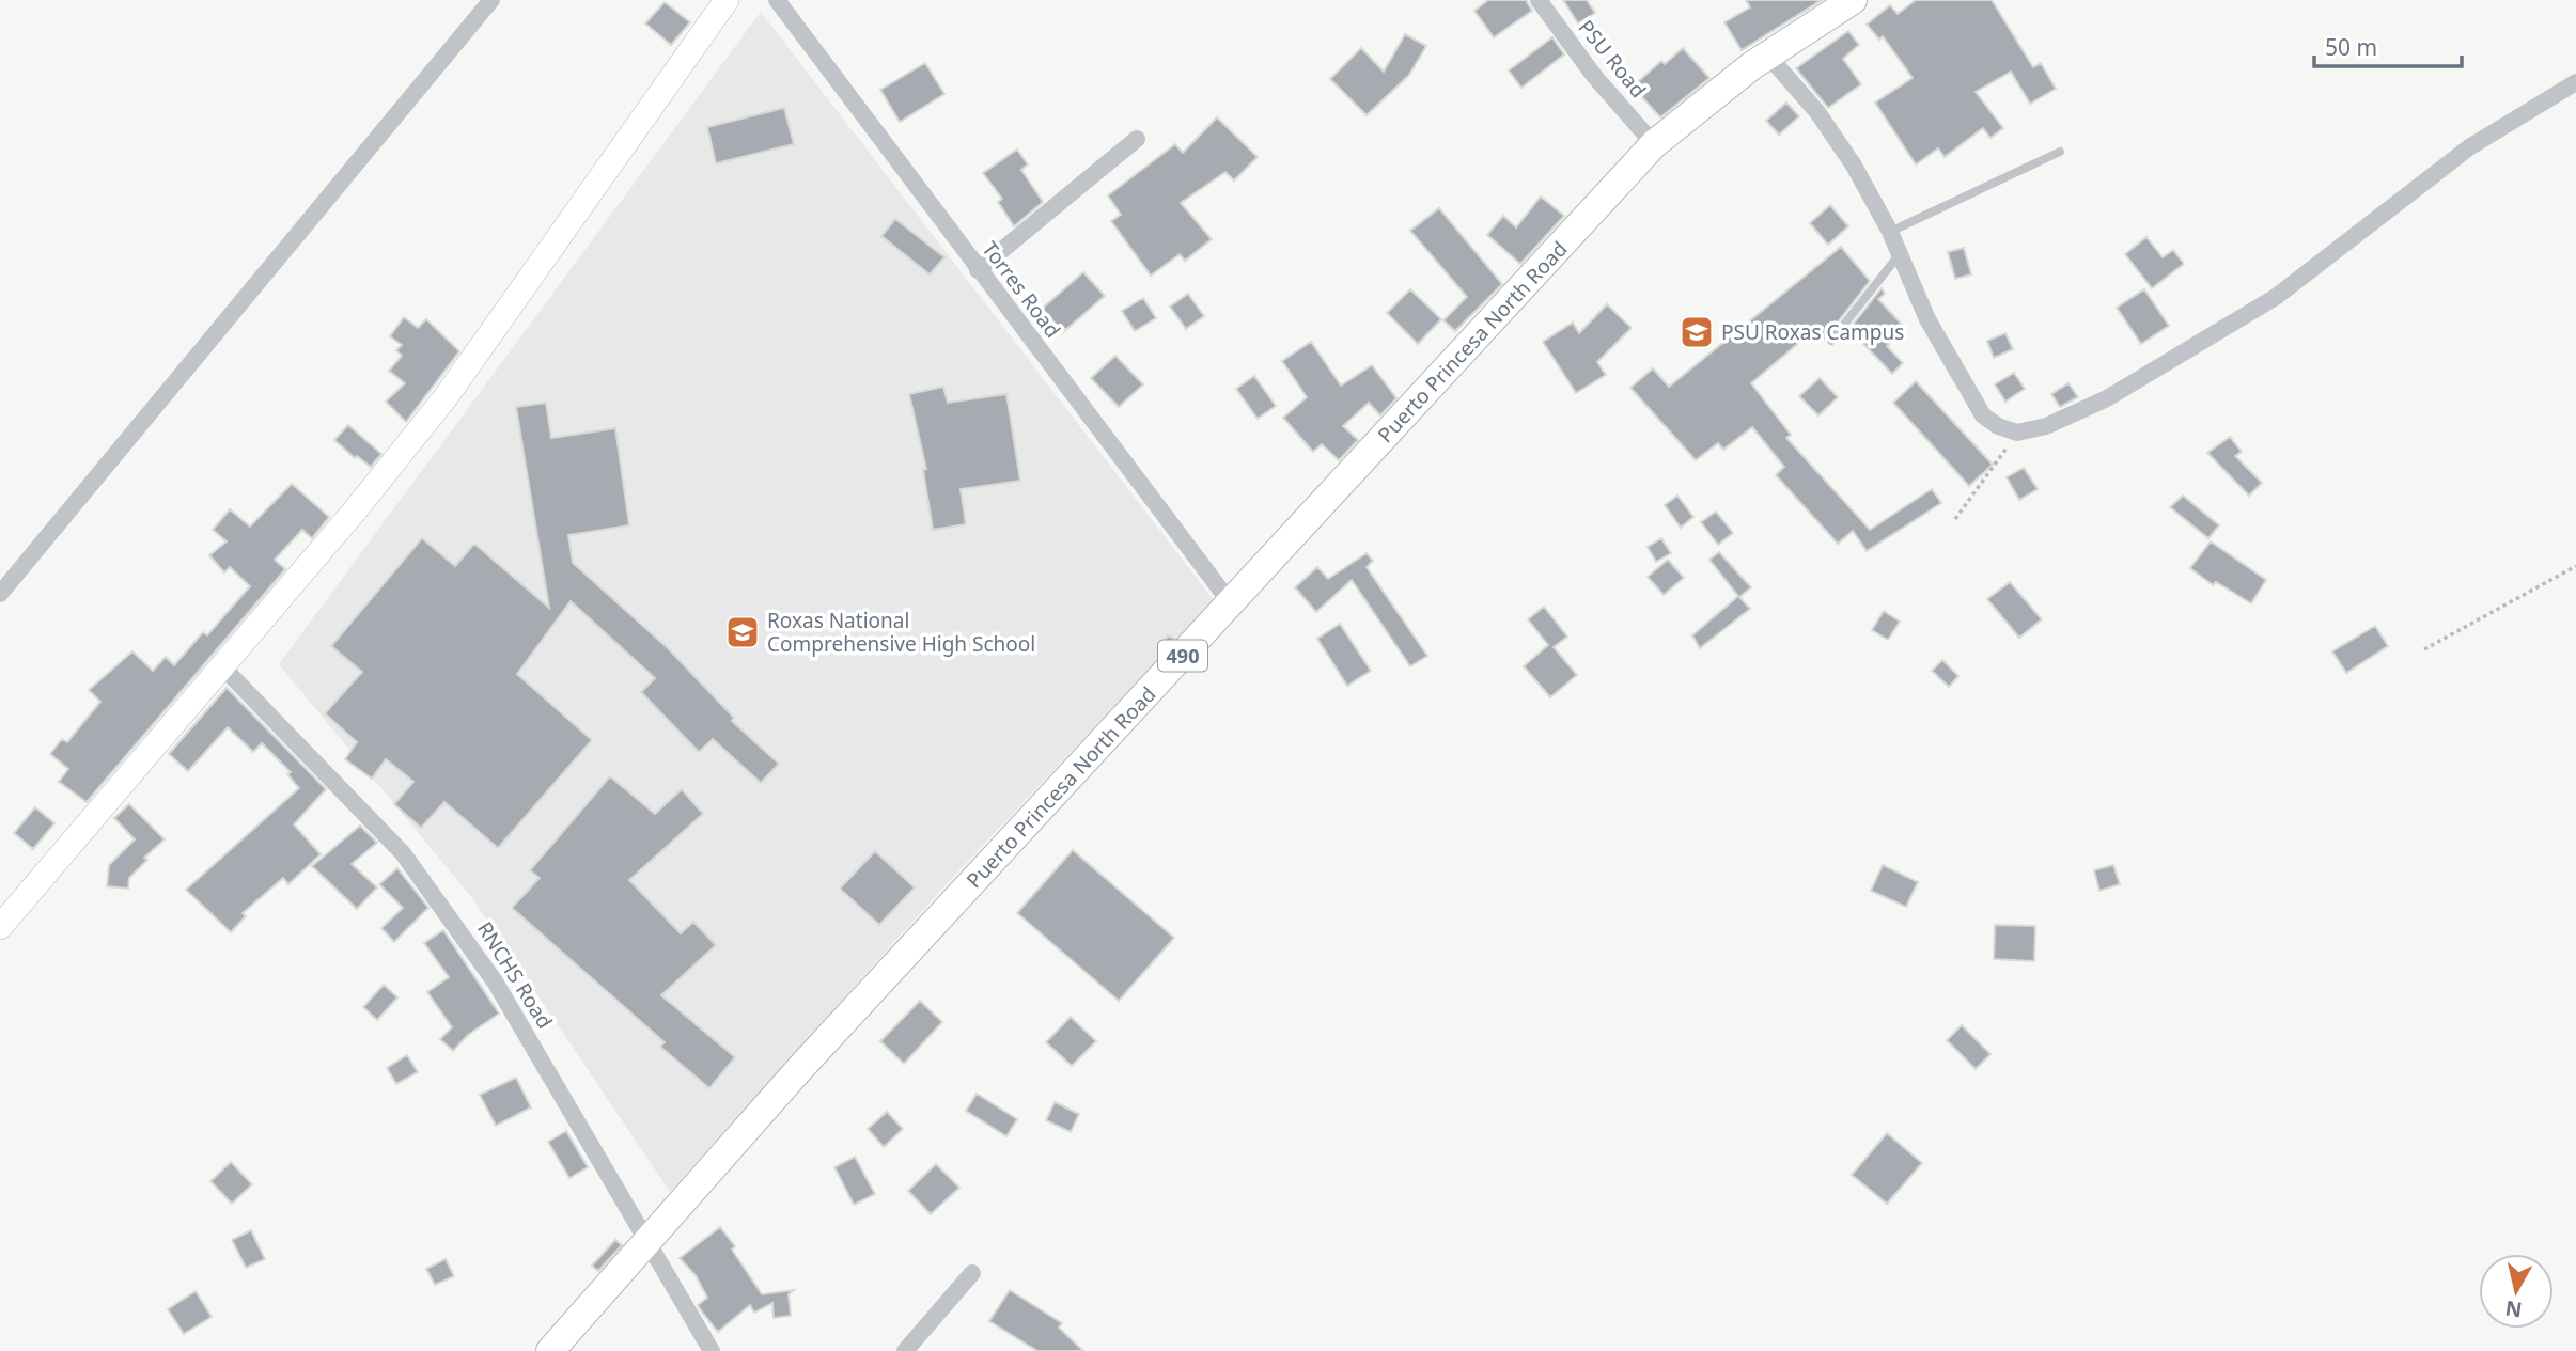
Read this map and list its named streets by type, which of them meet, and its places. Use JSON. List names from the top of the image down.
{
  "streets": {
    "main road": ["Puerto Princesa North Road", "490"],
    "street": ["PSU Road", "Torres Road", "RNCHS Road"]
  },
  "crossings": [
    ["PSU Road", "Puerto Princesa North Road"],
    ["Torres Road", "Puerto Princesa North Road"],
    ["Puerto Princesa North Road", "RNCHS Road"]
  ],
  "places": {
    "school or university": ["PSU Roxas Campus", "Roxas National Comprehensive High School"]
  },
  "scale_bar": "50 m",
  "north": "bottom"
}
